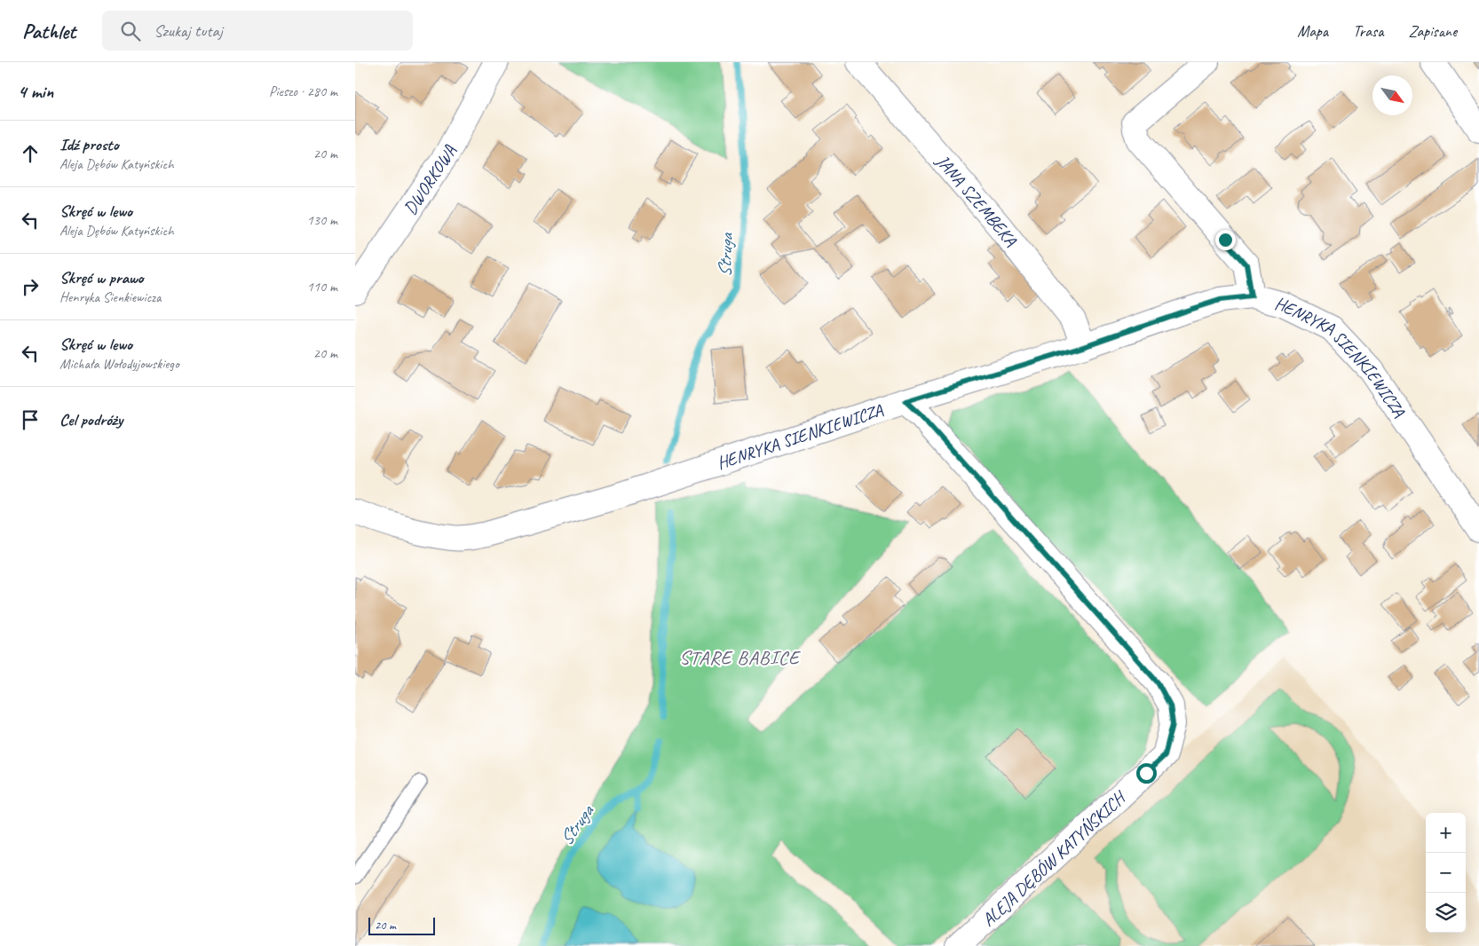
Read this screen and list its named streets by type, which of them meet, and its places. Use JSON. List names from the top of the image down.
{
  "streets": {
    "street": [
      "DWORKOWA",
      "JANA SZEMBEKA",
      "HENRYKA SIENKIEWICZA",
      "ALEJA DĘBÓW KATYŃSKICH"
    ]
  },
  "crossings": [
    ["JANA SZEMBEKA", "HENRYKA SIENKIEWICZA"],
    ["HENRYKA SIENKIEWICZA", "ALEJA DĘBÓW KATYŃSKICH"]
  ],
  "districts": ["STARE BABICE"],
  "water": ["Struga"],
  "scale_bar": "20 m",
  "north": "bottom right",
  "page": {
    "header": "Pathlet",
    "search": "Szukaj tutaj",
    "nav": ["Mapa", "Trasa", "Zapisane"],
    "heading": ["4 min", "Pieszo · 280 m"],
    "list": [
      ["Idź prosto", "Aleja Dębów Katyńskich", "20 m"],
      ["Skręć w lewo", "Aleja Dębów Katyńskich", "130 m"],
      ["Skręć w prawo", "Henryka Sienkiewicza", "110 m"],
      ["Skręć w lewo", "Michała Wołodyjowskiego", "20 m"],
      "Cel podróży"
    ],
    "map_buttons": ["+", "−"],
    "scale": "20 m"
  }
}
